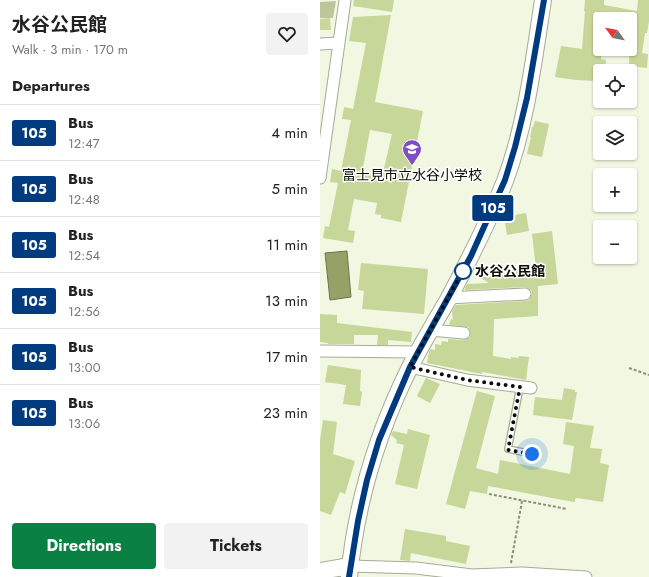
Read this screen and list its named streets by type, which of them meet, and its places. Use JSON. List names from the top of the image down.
{
  "places": {
    "school or university": ["富士見市立水谷小学校"],
    "other": ["水谷公民館"]
  },
  "lines": ["bus line 105"],
  "north": "top left",
  "page": {
    "heading": [
      ["水谷公民館", "Walk · 3 min · 170 m"],
      "Departures"
    ],
    "on_map": "105",
    "map_buttons": ["+", "−"],
    "list": [
      {
        "mark": "105",
        "name": "Bus",
        "note": "12:47",
        "value": "4 min"
      },
      {
        "mark": "105",
        "name": "Bus",
        "note": "12:48",
        "value": "5 min"
      },
      {
        "mark": "105",
        "name": "Bus",
        "note": "12:54",
        "value": "11 min"
      },
      {
        "mark": "105",
        "name": "Bus",
        "note": "12:56",
        "value": "13 min"
      },
      {
        "mark": "105",
        "name": "Bus",
        "note": "13:00",
        "value": "17 min"
      },
      {
        "mark": "105",
        "name": "Bus",
        "note": "13:06",
        "value": "23 min"
      }
    ],
    "buttons": ["Directions", "Tickets"]
  }
}
